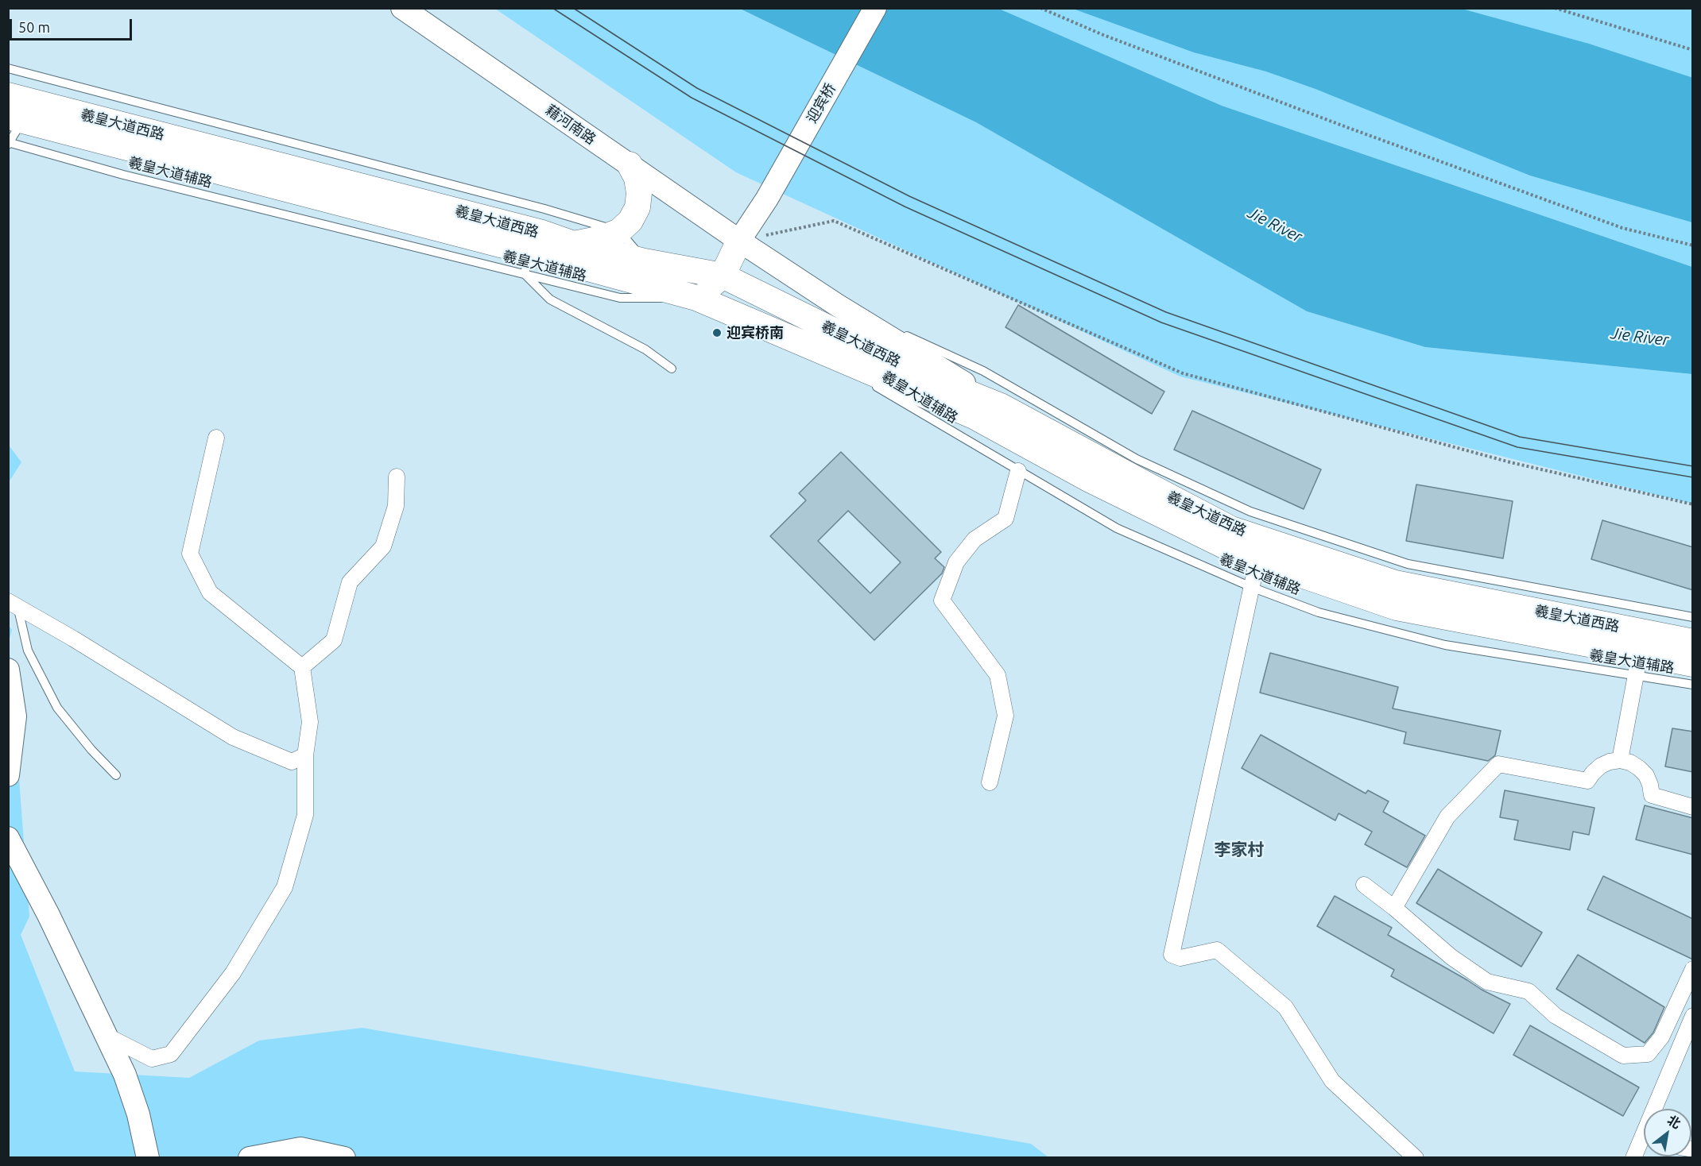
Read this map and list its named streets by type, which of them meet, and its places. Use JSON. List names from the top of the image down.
{
  "streets": {
    "main road": ["迎宾桥", "羲皇大道西路", "藉河南路"],
    "lane": ["羲皇大道辅路"]
  },
  "crossings": [
    ["迎宾桥", "藉河南路"],
    ["羲皇大道西路", "藉河南路"],
    ["羲皇大道西路", "羲皇大道辅路"]
  ],
  "districts": ["李家村"],
  "water": ["Jie River"],
  "places": ["迎宾桥南"],
  "scale_bar": "50 m",
  "north": "top right"
}
